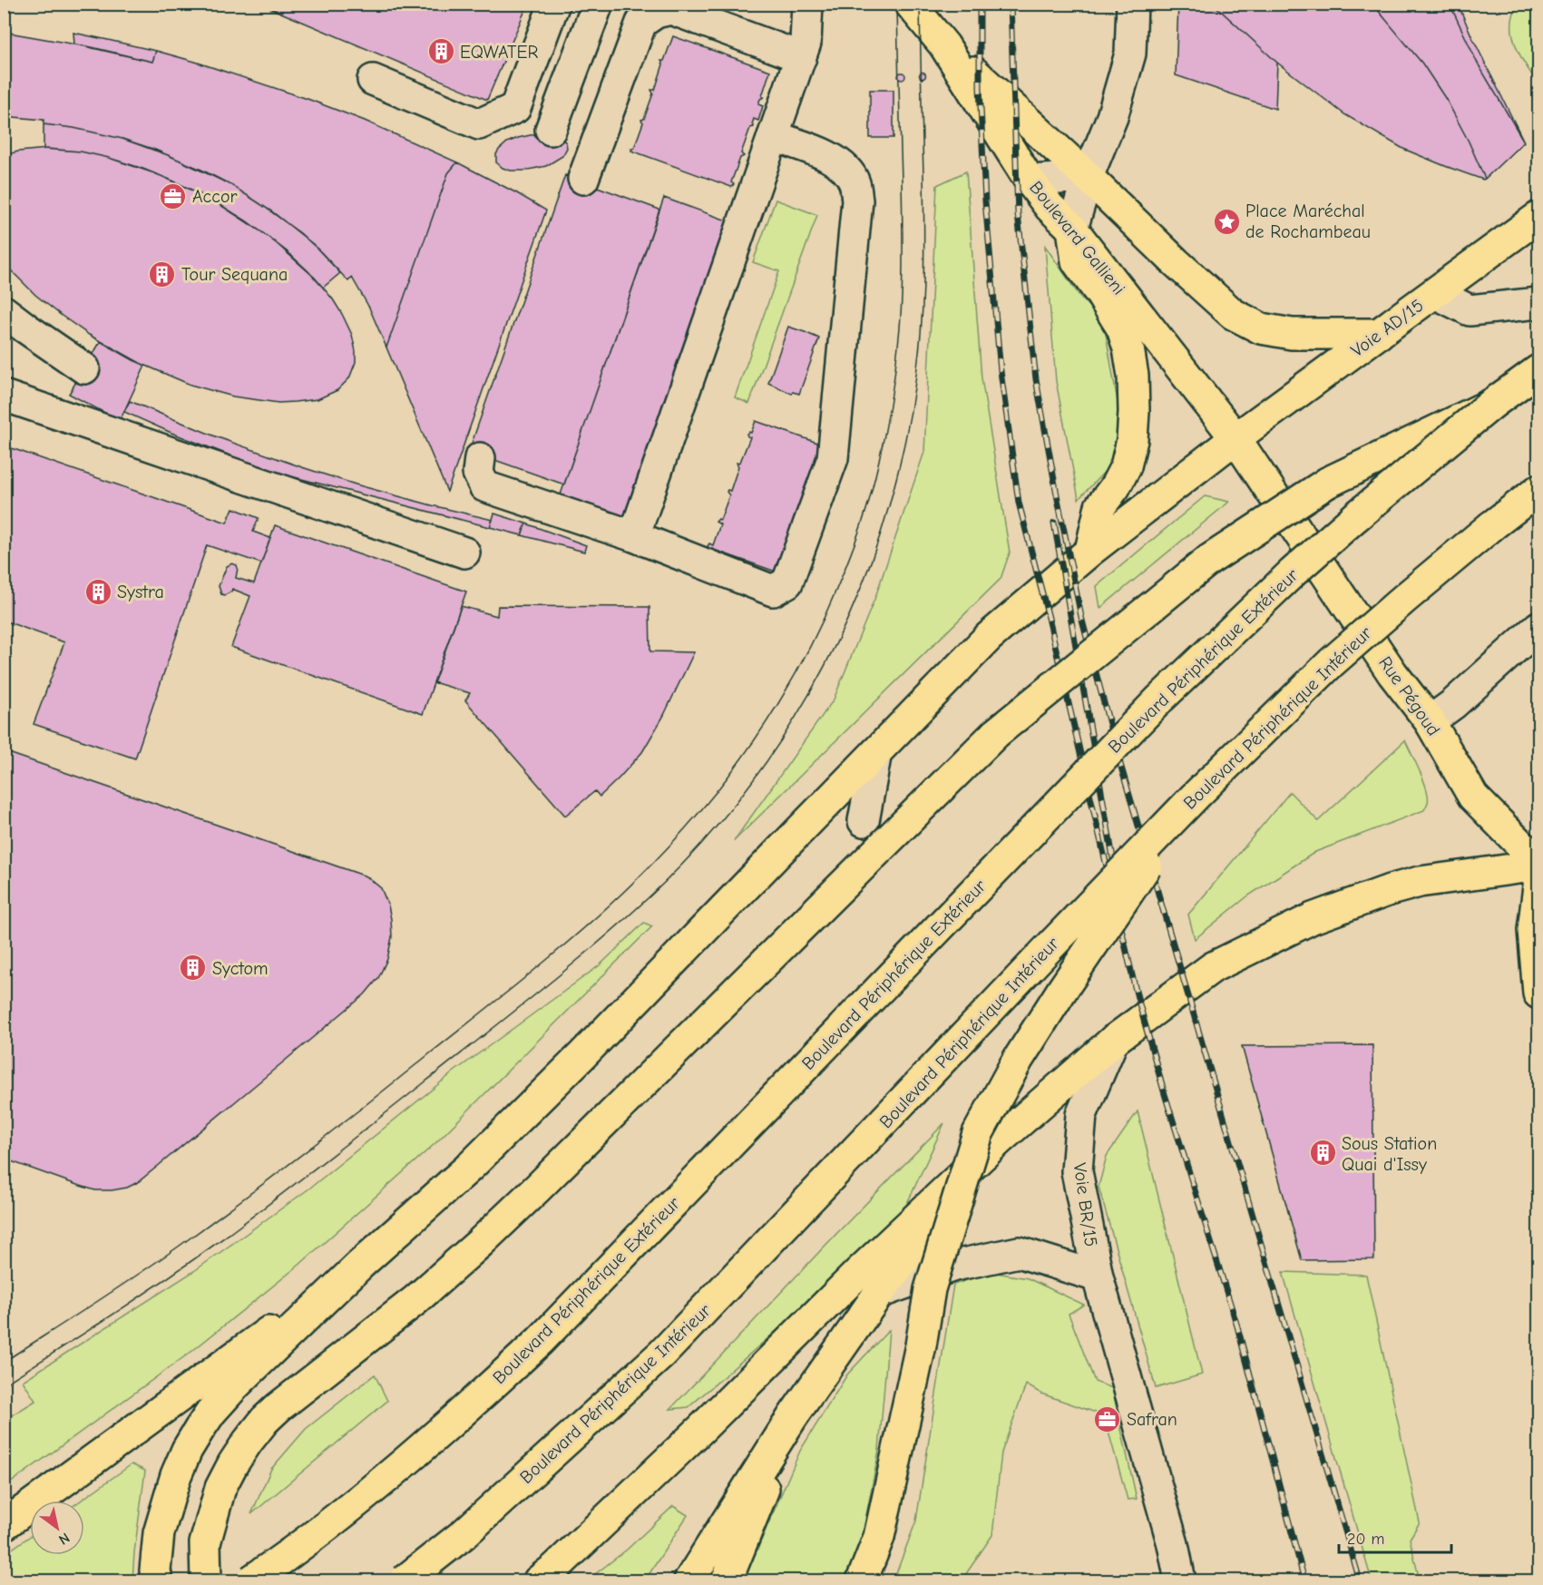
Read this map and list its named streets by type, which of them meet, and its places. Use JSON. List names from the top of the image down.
{
  "streets": {
    "main road": [
      "Boulevard Gallieni",
      "Voie AD/15",
      "Boulevard Périphérique Extérieur",
      "Rue Pégoud",
      "Boulevard Périphérique Intérieur"
    ],
    "lane": ["Voie BR/15"]
  },
  "crossings": [
    ["Boulevard Gallieni", "Voie AD/15"],
    ["Boulevard Gallieni", "Rue Pégoud"],
    ["Voie AD/15", "Rue Pégoud"]
  ],
  "places": {
    "building": [
      "EQWATER",
      "Tour Sequana",
      "Systra",
      "Syctom",
      "Sous Station Quai d'Issy"
    ],
    "office": ["Accor", "Safran"],
    "place": ["Place Maréchal de Rochambeau"]
  },
  "scale_bar": "20 m",
  "north": "bottom right"
}
